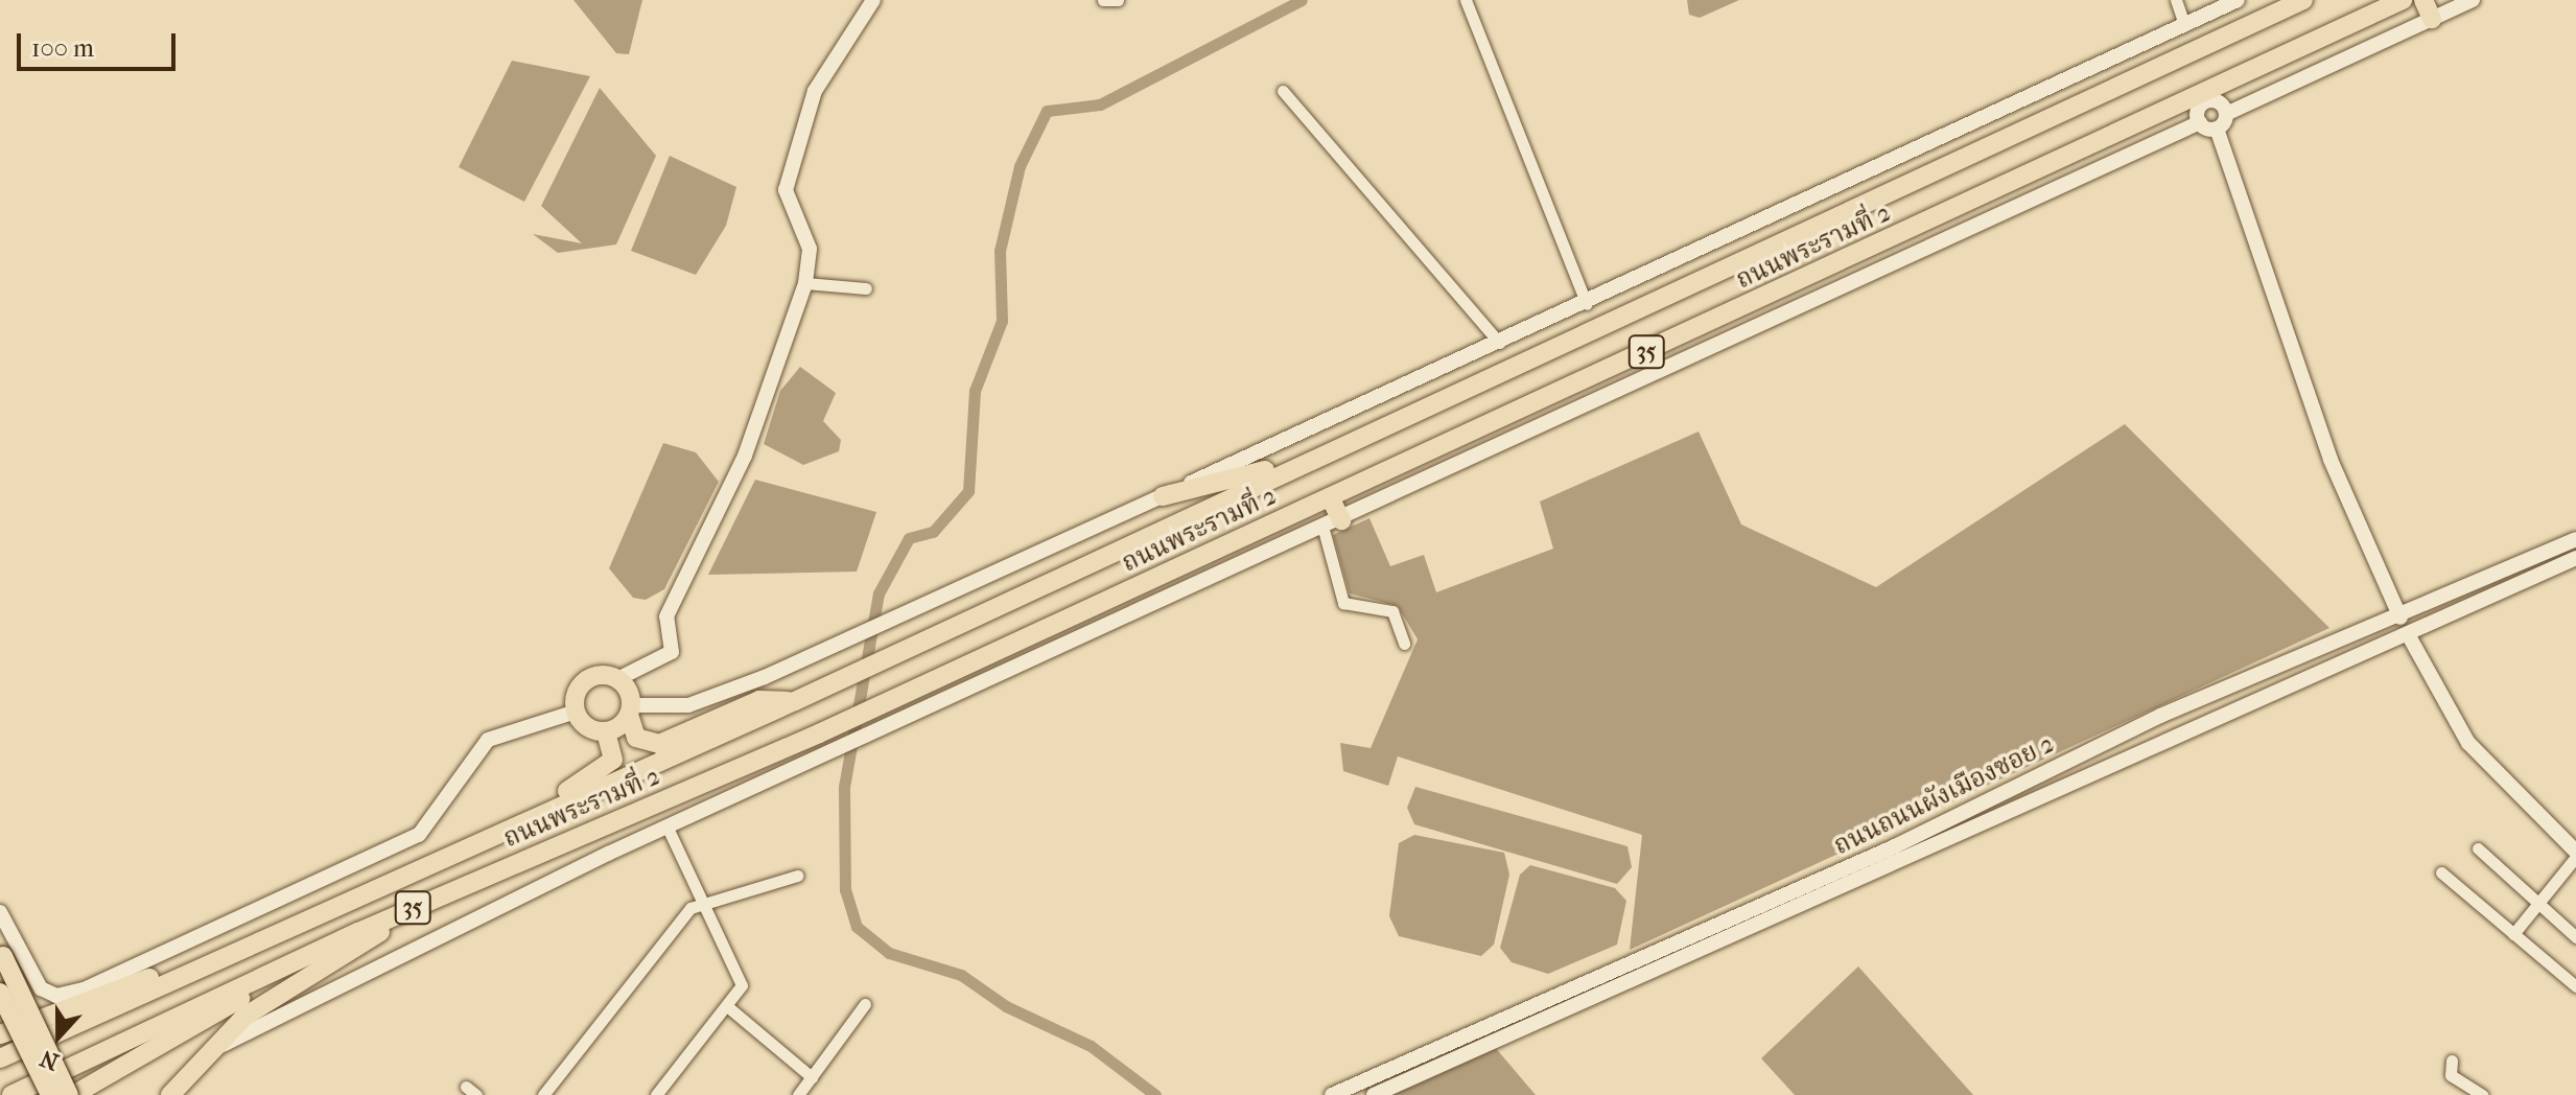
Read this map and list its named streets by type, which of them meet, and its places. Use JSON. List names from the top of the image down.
{
  "streets": {
    "highway": ["ถนนพระรามที่ 2", "35"],
    "main road": ["ถนนถนนผังเมืองซอย 2"]
  },
  "scale_bar": "100 m",
  "north": "bottom"
}
